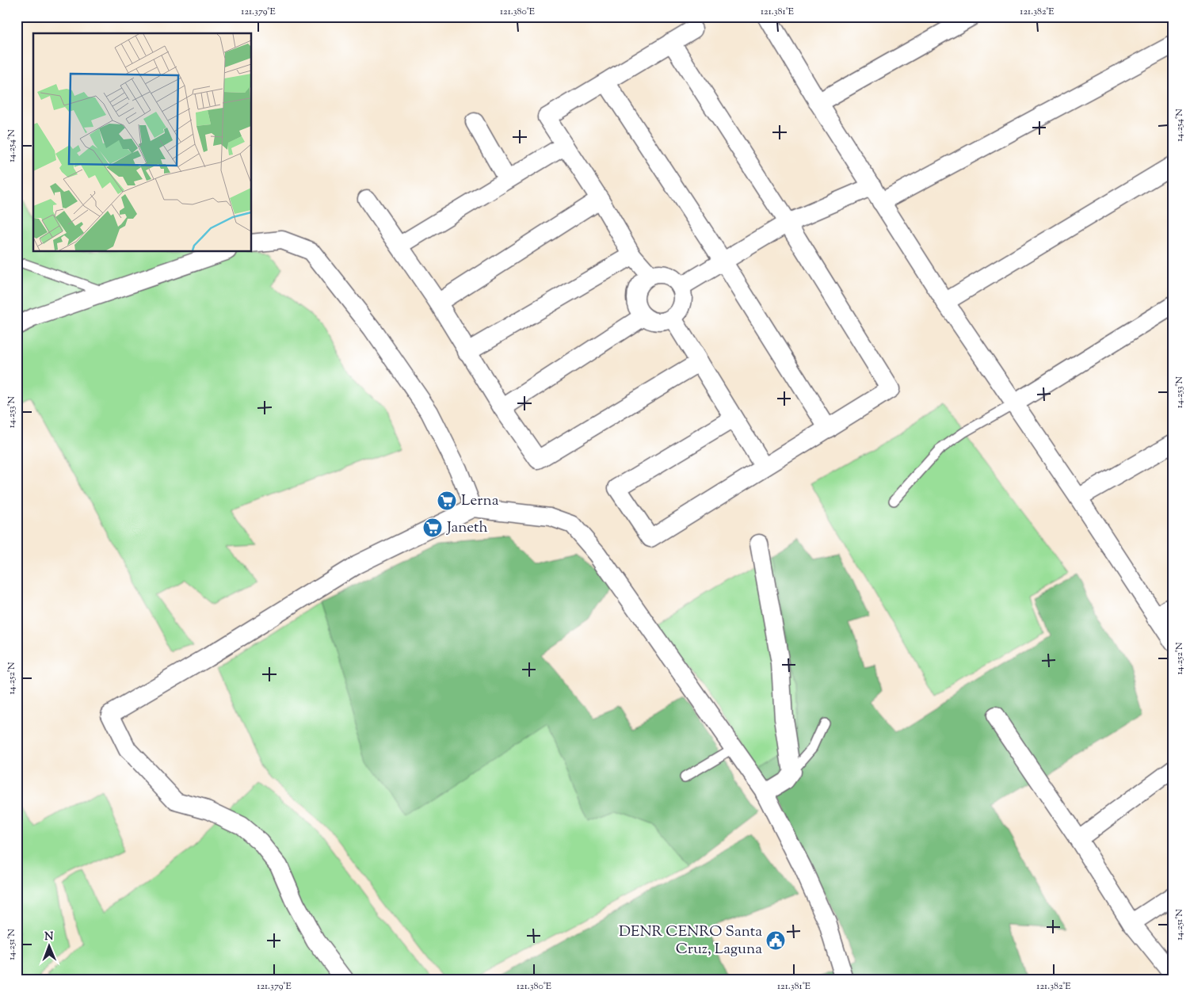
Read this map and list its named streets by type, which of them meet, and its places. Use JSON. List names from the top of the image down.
{
  "places": {
    "supermarket": ["Lerna", "Janeth"],
    "public building": ["DENR CENRO Santa Cruz, Laguna"]
  },
  "north": "top",
  "coordinates": [
    "121.379°E",
    "121.380°E",
    "121.381°E",
    "121.382°E",
    "14.254°N",
    "14.253°N",
    "14.252°N",
    "14.251°N"
  ]
}
